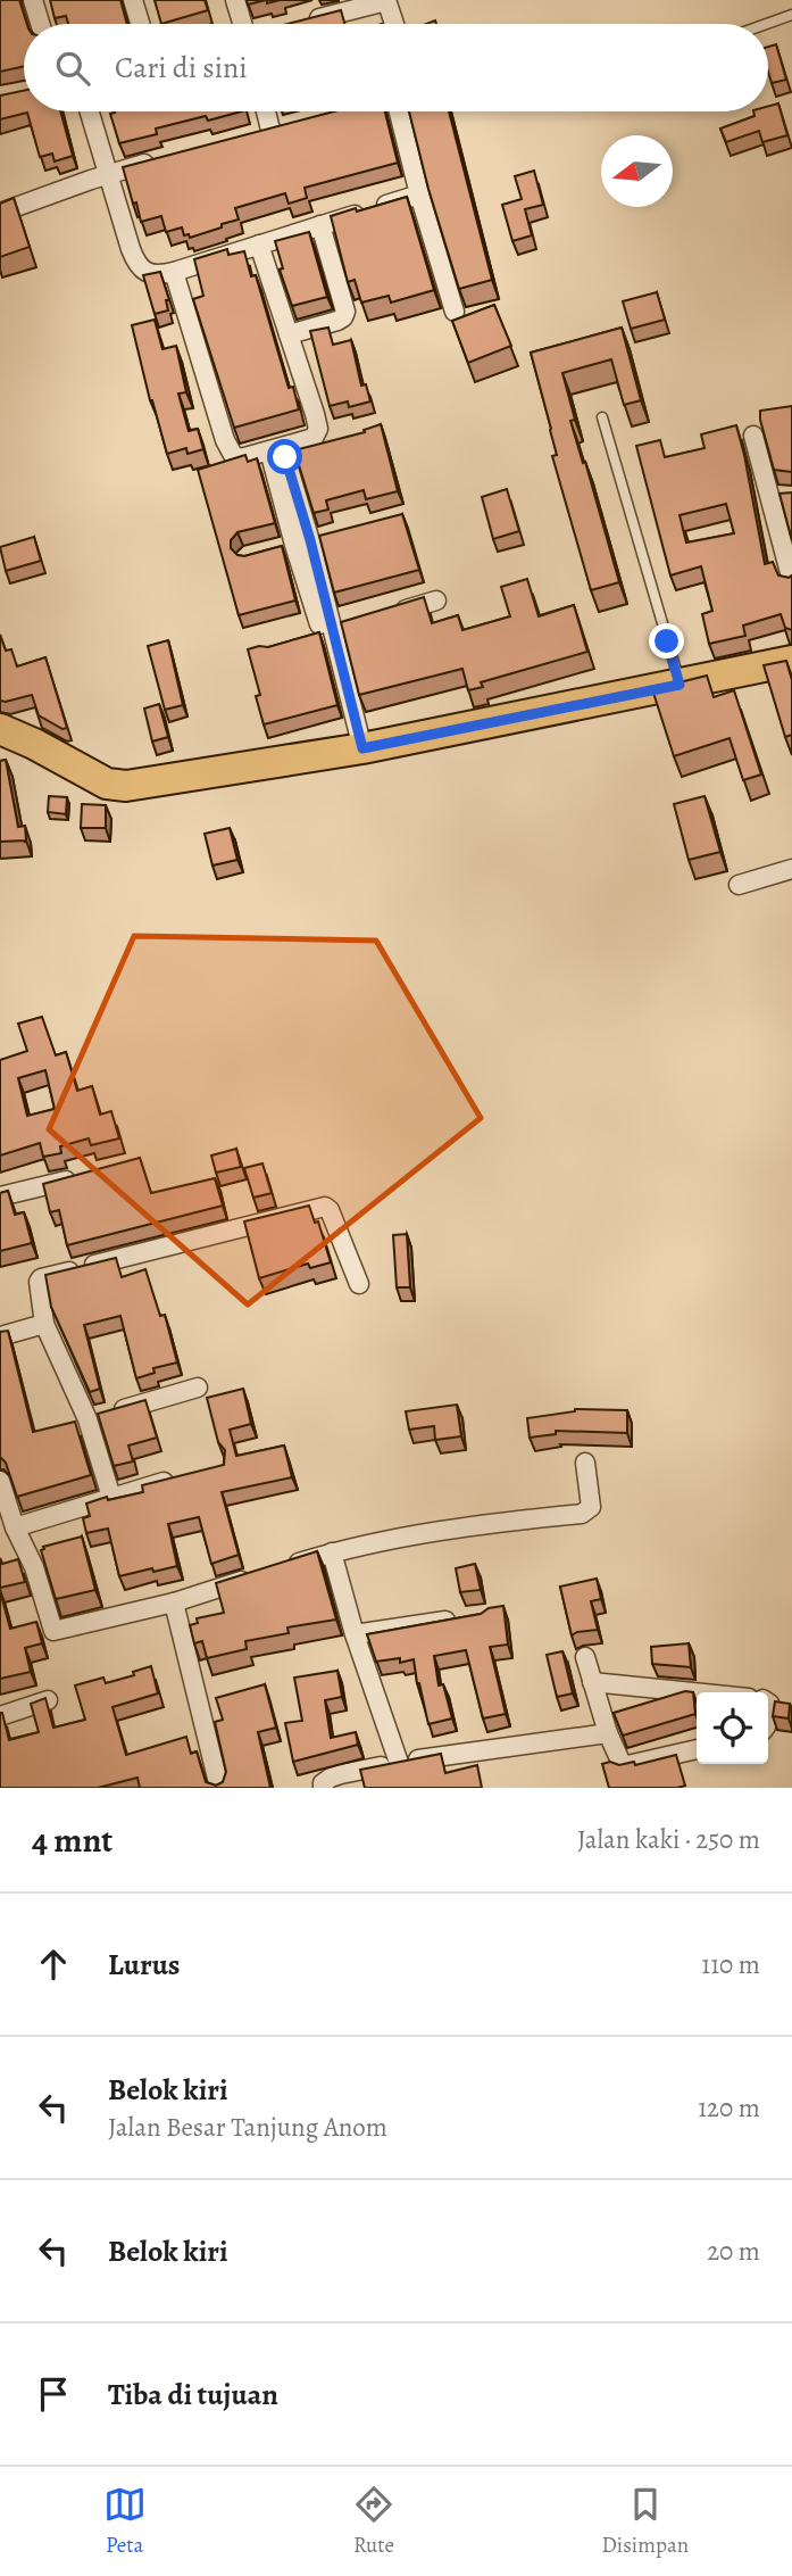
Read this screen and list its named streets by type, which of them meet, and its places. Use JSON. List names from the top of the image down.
{
  "north": "left",
  "page": {
    "search": "Cari di sini",
    "heading": ["4 mnt", "Jalan kaki · 250 m"],
    "list": [
      ["Lurus", "110 m"],
      ["Belok kiri", "Jalan Besar Tanjung Anom", "120 m"],
      ["Belok kiri", "20 m"],
      "Tiba di tujuan"
    ],
    "nav": ["Peta", "Rute", "Disimpan"]
  }
}
